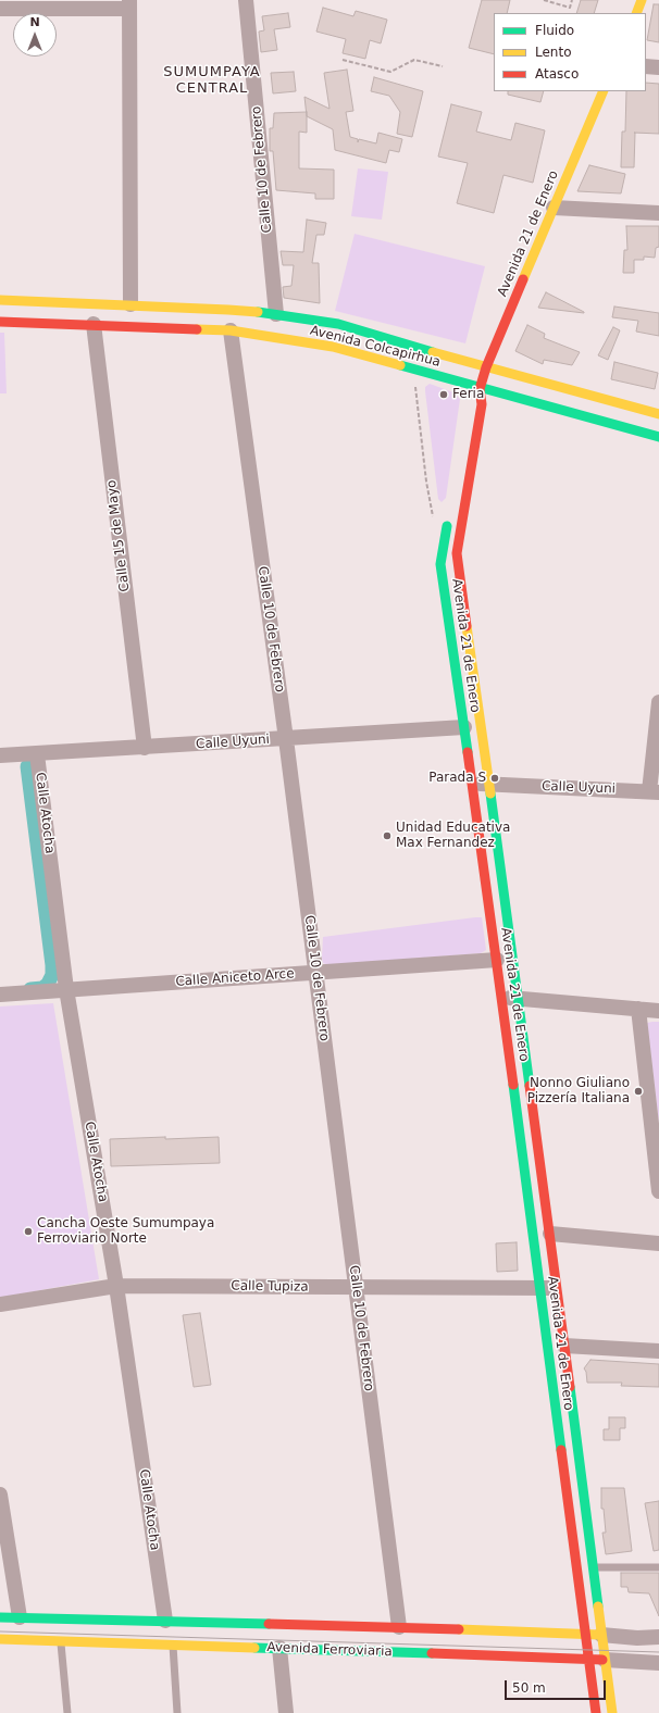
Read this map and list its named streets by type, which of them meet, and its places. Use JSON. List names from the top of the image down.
{
  "streets": {
    "street": [
      "Calle 10 de Febrero",
      "Avenida 21 de Enero",
      "Avenida Colcapirhua",
      "Calle 15 de Mayo",
      "Calle Uyuni",
      "Calle Atocha",
      "Calle Aniceto Arce",
      "Calle Tupiza",
      "Avenida Ferroviaria"
    ]
  },
  "crossings": [
    ["Calle 10 de Febrero", "Avenida Colcapirhua"],
    ["Calle 10 de Febrero", "Calle Uyuni"],
    ["Calle 10 de Febrero", "Calle Aniceto Arce"],
    ["Calle 10 de Febrero", "Calle Tupiza"],
    ["Calle 10 de Febrero", "Avenida Ferroviaria"],
    ["Avenida 21 de Enero", "Avenida Colcapirhua"],
    ["Avenida 21 de Enero", "Calle Uyuni"],
    ["Avenida 21 de Enero", "Calle Aniceto Arce"],
    ["Avenida 21 de Enero", "Calle Tupiza"],
    ["Avenida 21 de Enero", "Avenida Ferroviaria"],
    ["Avenida Colcapirhua", "Calle 15 de Mayo"],
    ["Calle 15 de Mayo", "Calle Uyuni"],
    ["Calle Uyuni", "Calle Atocha"],
    ["Calle Atocha", "Calle Aniceto Arce"],
    ["Calle Atocha", "Calle Tupiza"],
    ["Calle Atocha", "Avenida Ferroviaria"]
  ],
  "districts": ["SUMUMPAYA CENTRAL"],
  "places": [
    "Feria",
    "Parada S",
    "Unidad Educativa Max Fernandez",
    "Nonno Giuliano Pizzería Italiana",
    "Cancha Oeste Sumumpaya Ferroviario Norte"
  ],
  "legend": ["Fluido", "Lento", "Atasco"],
  "scale_bar": "50 m",
  "north": "top"
}
